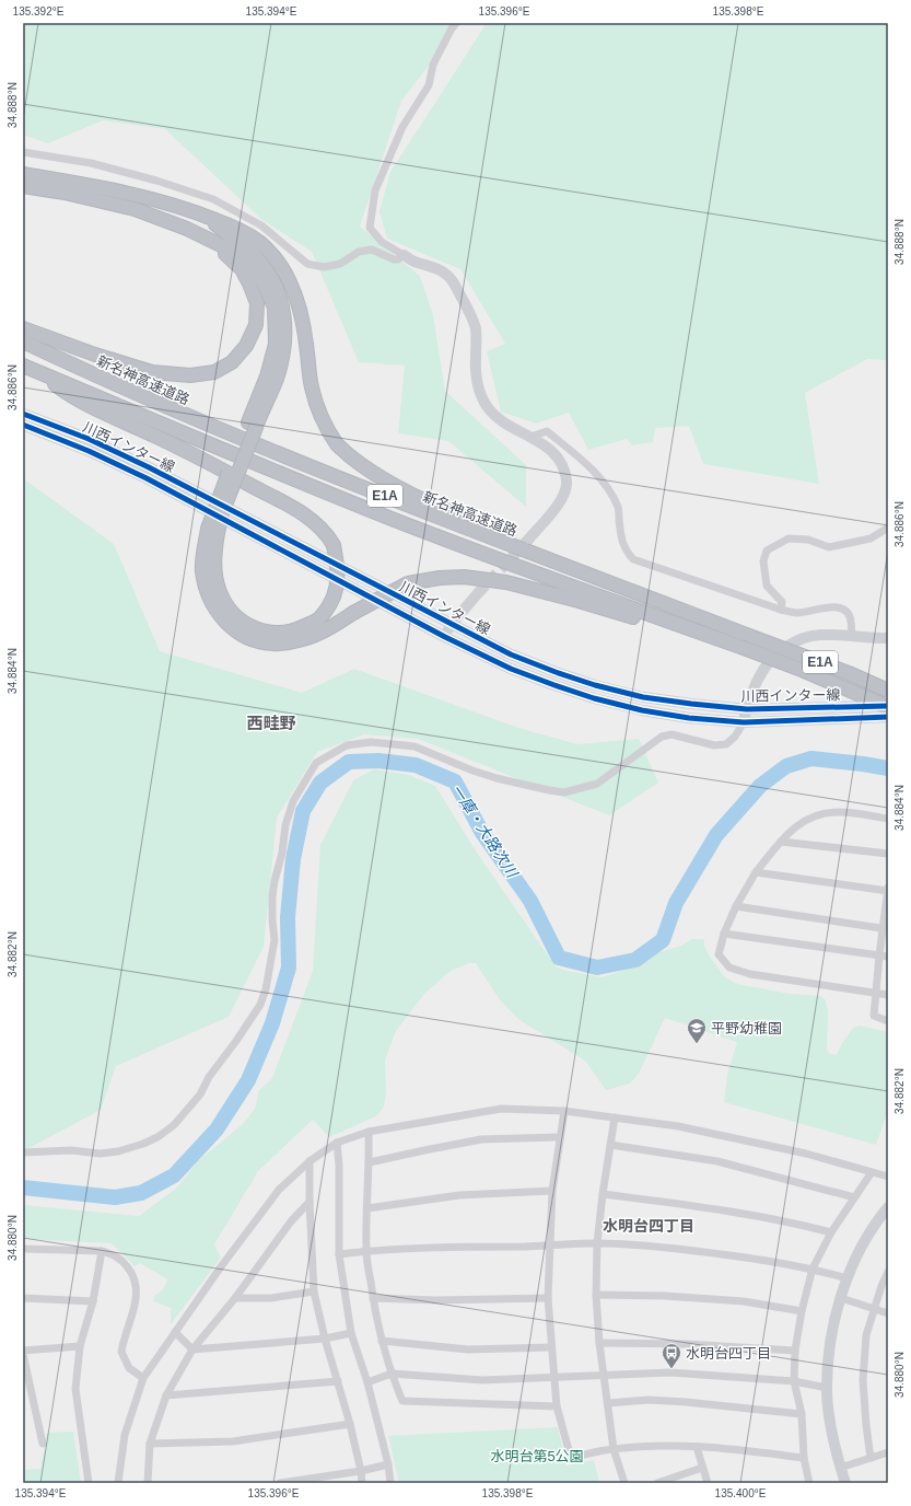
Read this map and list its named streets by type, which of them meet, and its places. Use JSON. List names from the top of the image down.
{
  "streets": {
    "highway": ["新名神高速道路", "E1A"],
    "main road": ["川西インター線"]
  },
  "crossings": [
    ["川西インター線", "E1A"]
  ],
  "districts": ["西畦野", "水明台四丁目"],
  "water": ["一庫・大路次川"],
  "parks": ["水明台第5公園"],
  "places": {
    "school or university": ["平野幼稚園"],
    "bus stop": ["水明台四丁目"]
  },
  "coordinates": [
    "135.392°E",
    "135.394°E",
    "135.396°E",
    "135.398°E",
    "34.888°N",
    "34.886°N",
    "34.884°N",
    "34.882°N",
    "34.880°N",
    "135.400°E"
  ]
}
